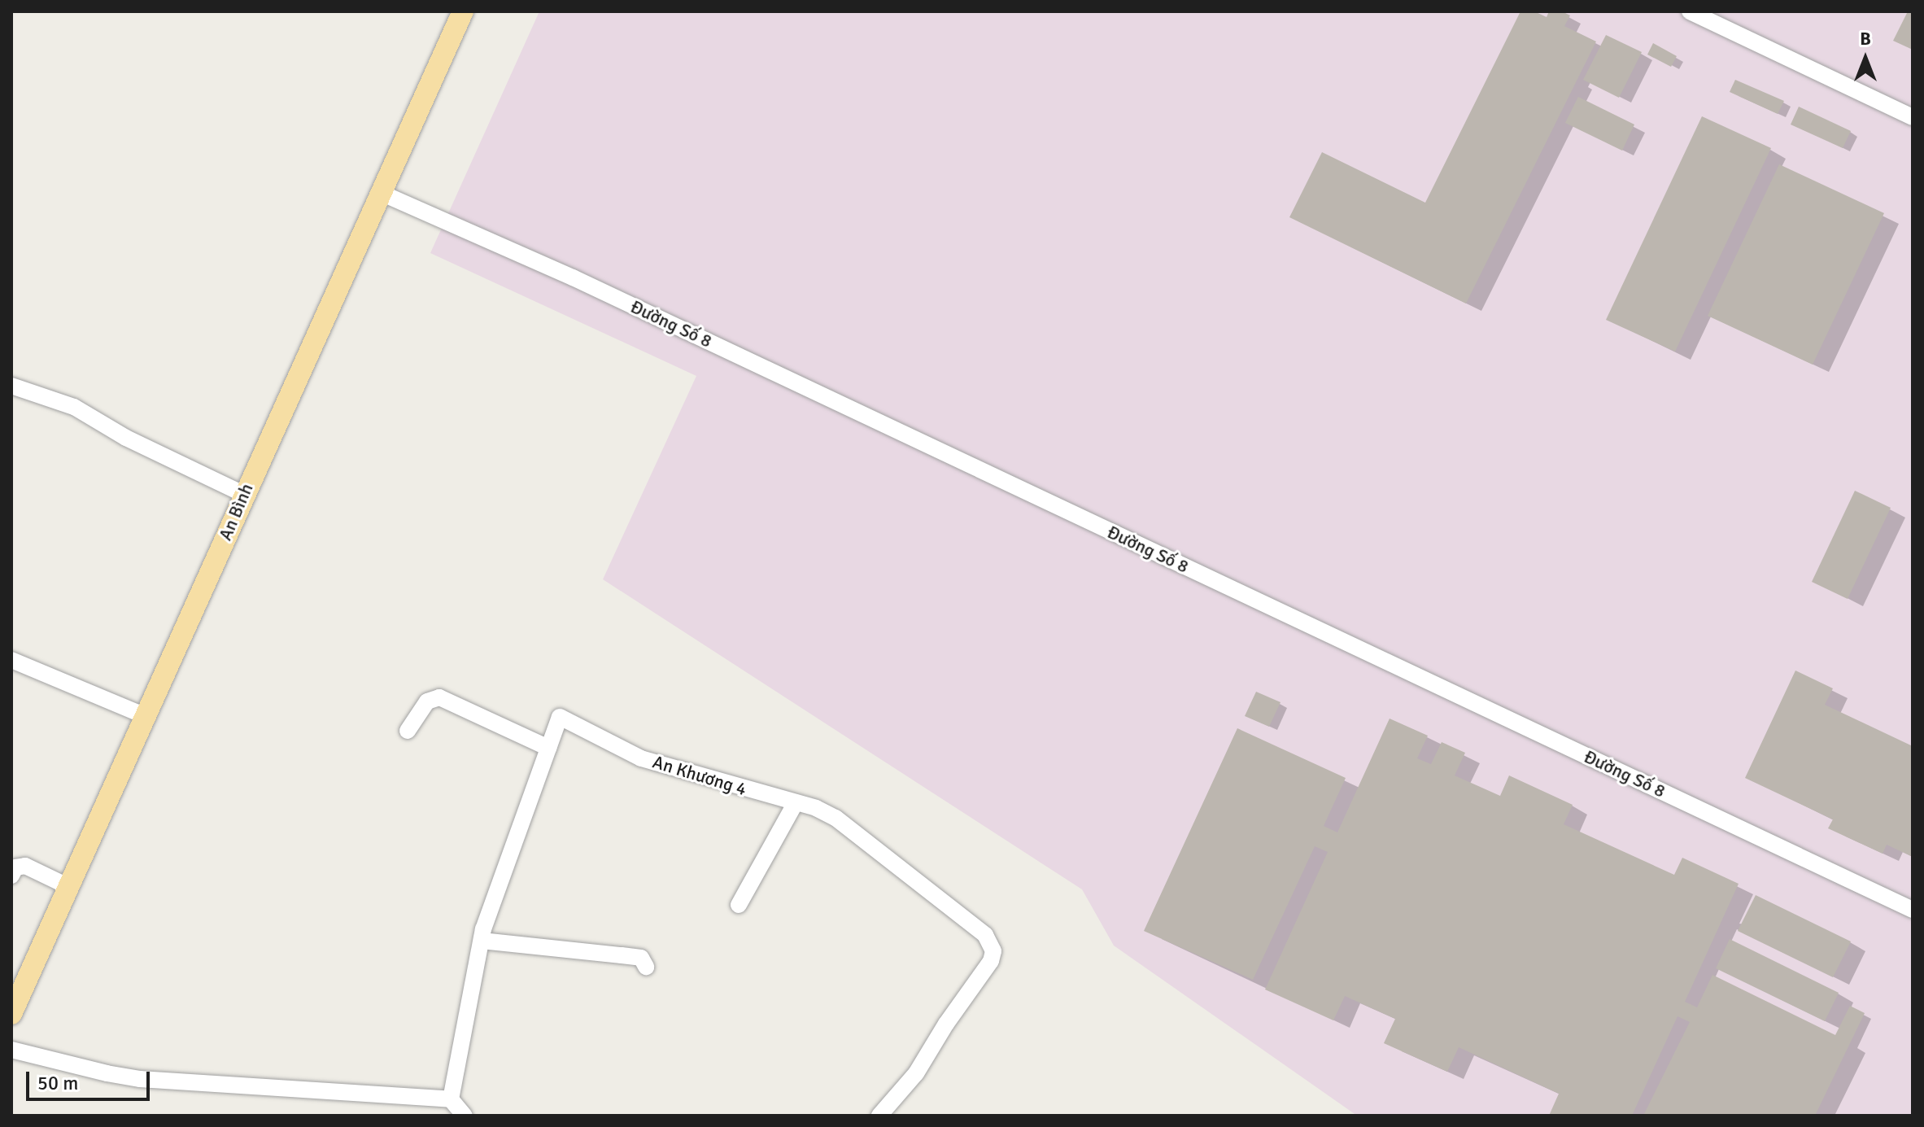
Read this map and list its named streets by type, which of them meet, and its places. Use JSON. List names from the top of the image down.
{
  "streets": {
    "main road": ["An Bình"],
    "street": ["Đường Số 8", "An Khương 4"]
  },
  "crossings": [
    ["Đường Số 8", "An Bình"]
  ],
  "scale_bar": "50 m",
  "north": "top"
}
